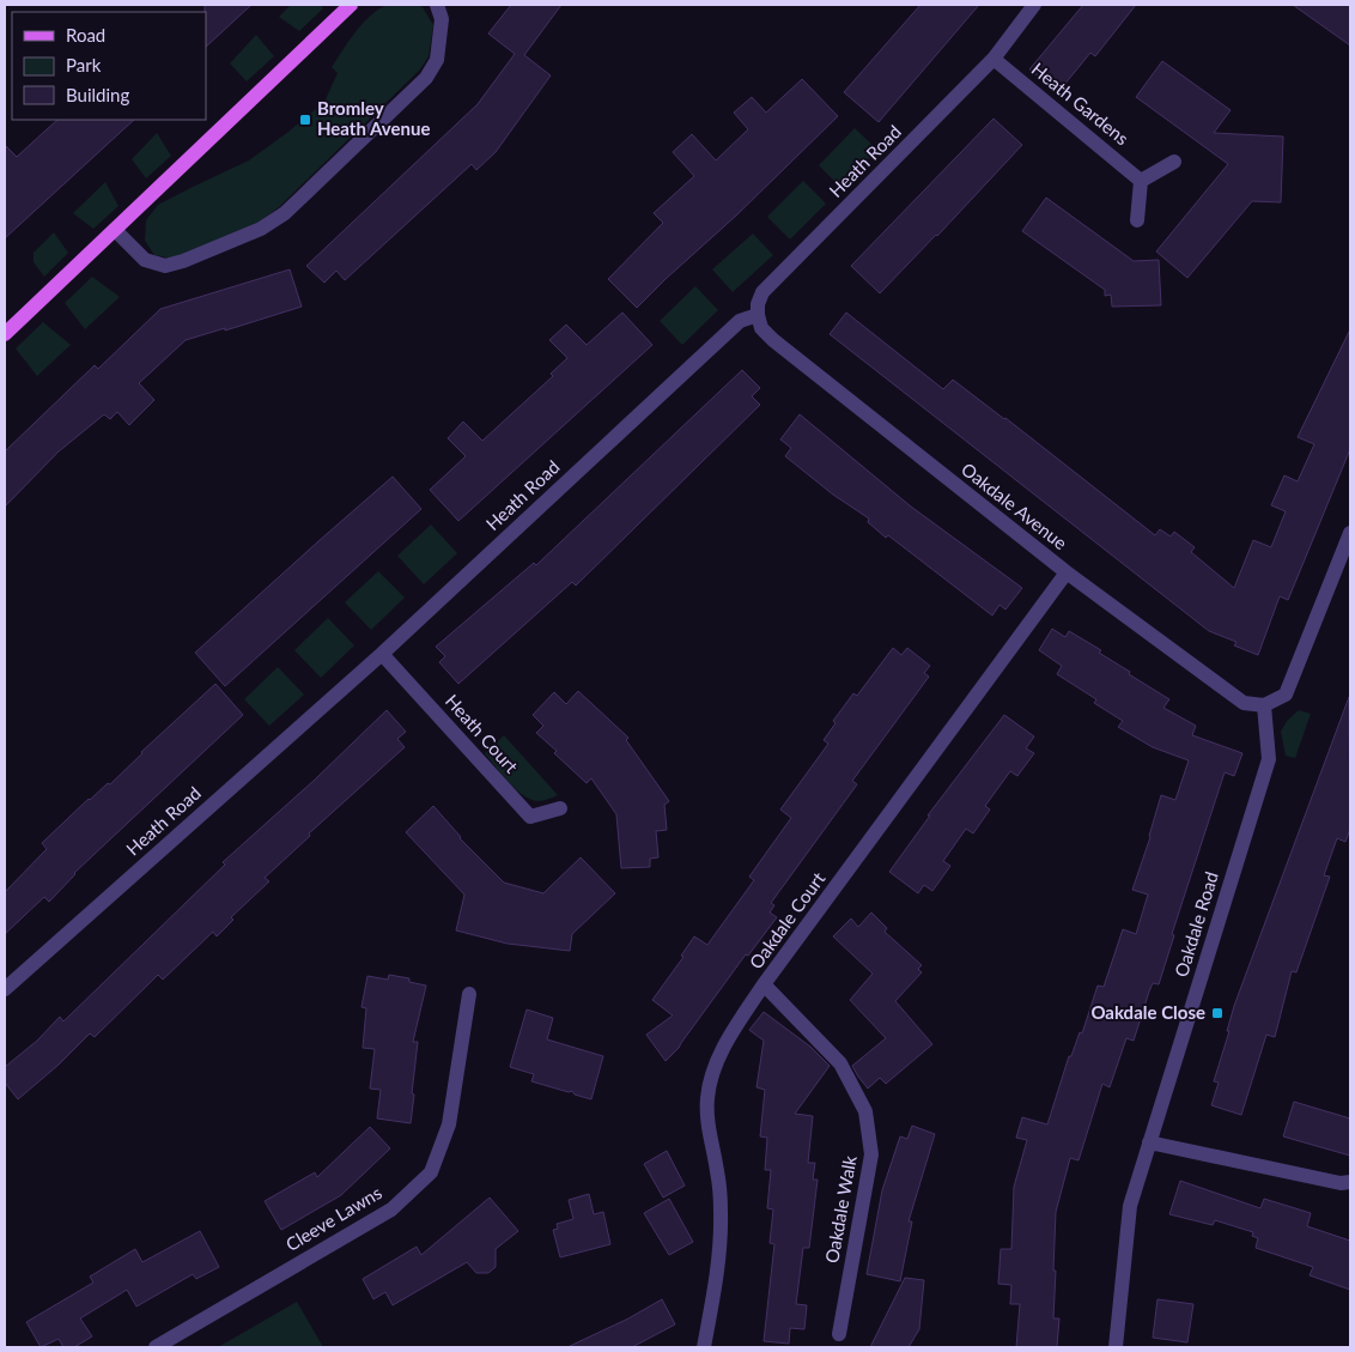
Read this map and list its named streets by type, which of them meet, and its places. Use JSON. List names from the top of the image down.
{
  "streets": {
    "street": [
      "Heath Gardens",
      "Heath Road",
      "Oakdale Avenue",
      "Heath Court",
      "Oakdale Court",
      "Oakdale Road",
      "Oakdale Walk",
      "Cleeve Lawns"
    ]
  },
  "crossings": [
    ["Heath Gardens", "Heath Road"],
    ["Heath Road", "Oakdale Avenue"],
    ["Heath Road", "Heath Court"],
    ["Oakdale Avenue", "Oakdale Court"],
    ["Oakdale Avenue", "Oakdale Road"],
    ["Oakdale Court", "Oakdale Walk"]
  ],
  "places": {
    "transit": ["Bromley Heath Avenue", "Oakdale Close"]
  },
  "legend": ["Road", "Park", "Building"]
}
